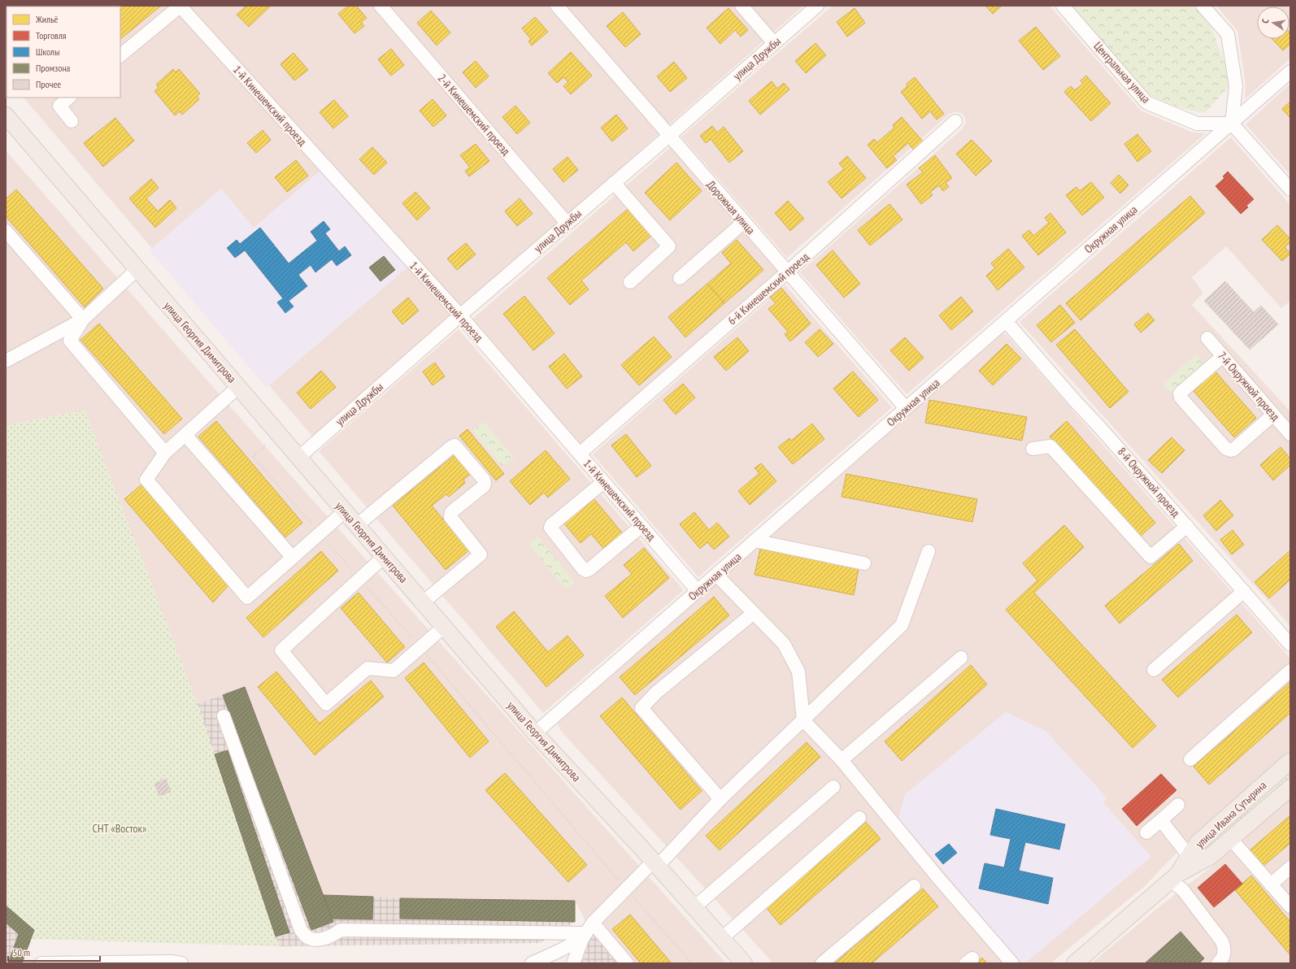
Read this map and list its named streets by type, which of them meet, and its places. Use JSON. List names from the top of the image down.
{
  "streets": {
    "main road": ["улица Георгия Димитрова", "улица Ивана Сутырина"],
    "street": [
      "улица Дружбы",
      "Центральная улица",
      "1-й Кинешемский проезд",
      "2-й Кинешемский проезд",
      "Дорожная улица",
      "Окружная улица",
      "6-й Кинешемский проезд",
      "7-й Окружной проезд",
      "8-й Окружной проезд"
    ]
  },
  "crossings": [
    ["улица Дружбы", "1-й Кинешемский проезд"],
    ["улица Дружбы", "2-й Кинешемский проезд"],
    ["улица Дружбы", "Дорожная улица"],
    ["улица Дружбы", "улица Георгия Димитрова"],
    ["Центральная улица", "Окружная улица"],
    ["1-й Кинешемский проезд", "Окружная улица"],
    ["1-й Кинешемский проезд", "6-й Кинешемский проезд"],
    ["Дорожная улица", "Окружная улица"],
    ["Дорожная улица", "6-й Кинешемский проезд"],
    ["Окружная улица", "улица Георгия Димитрова"],
    ["Окружная улица", "8-й Окружной проезд"]
  ],
  "parks": ["СНТ «Восток»"],
  "legend": [
    "Жильё",
    "Торговля",
    "Школы",
    "Промзона",
    "Прочее"
  ],
  "scale_bar": "50 m",
  "north": "left"
}
